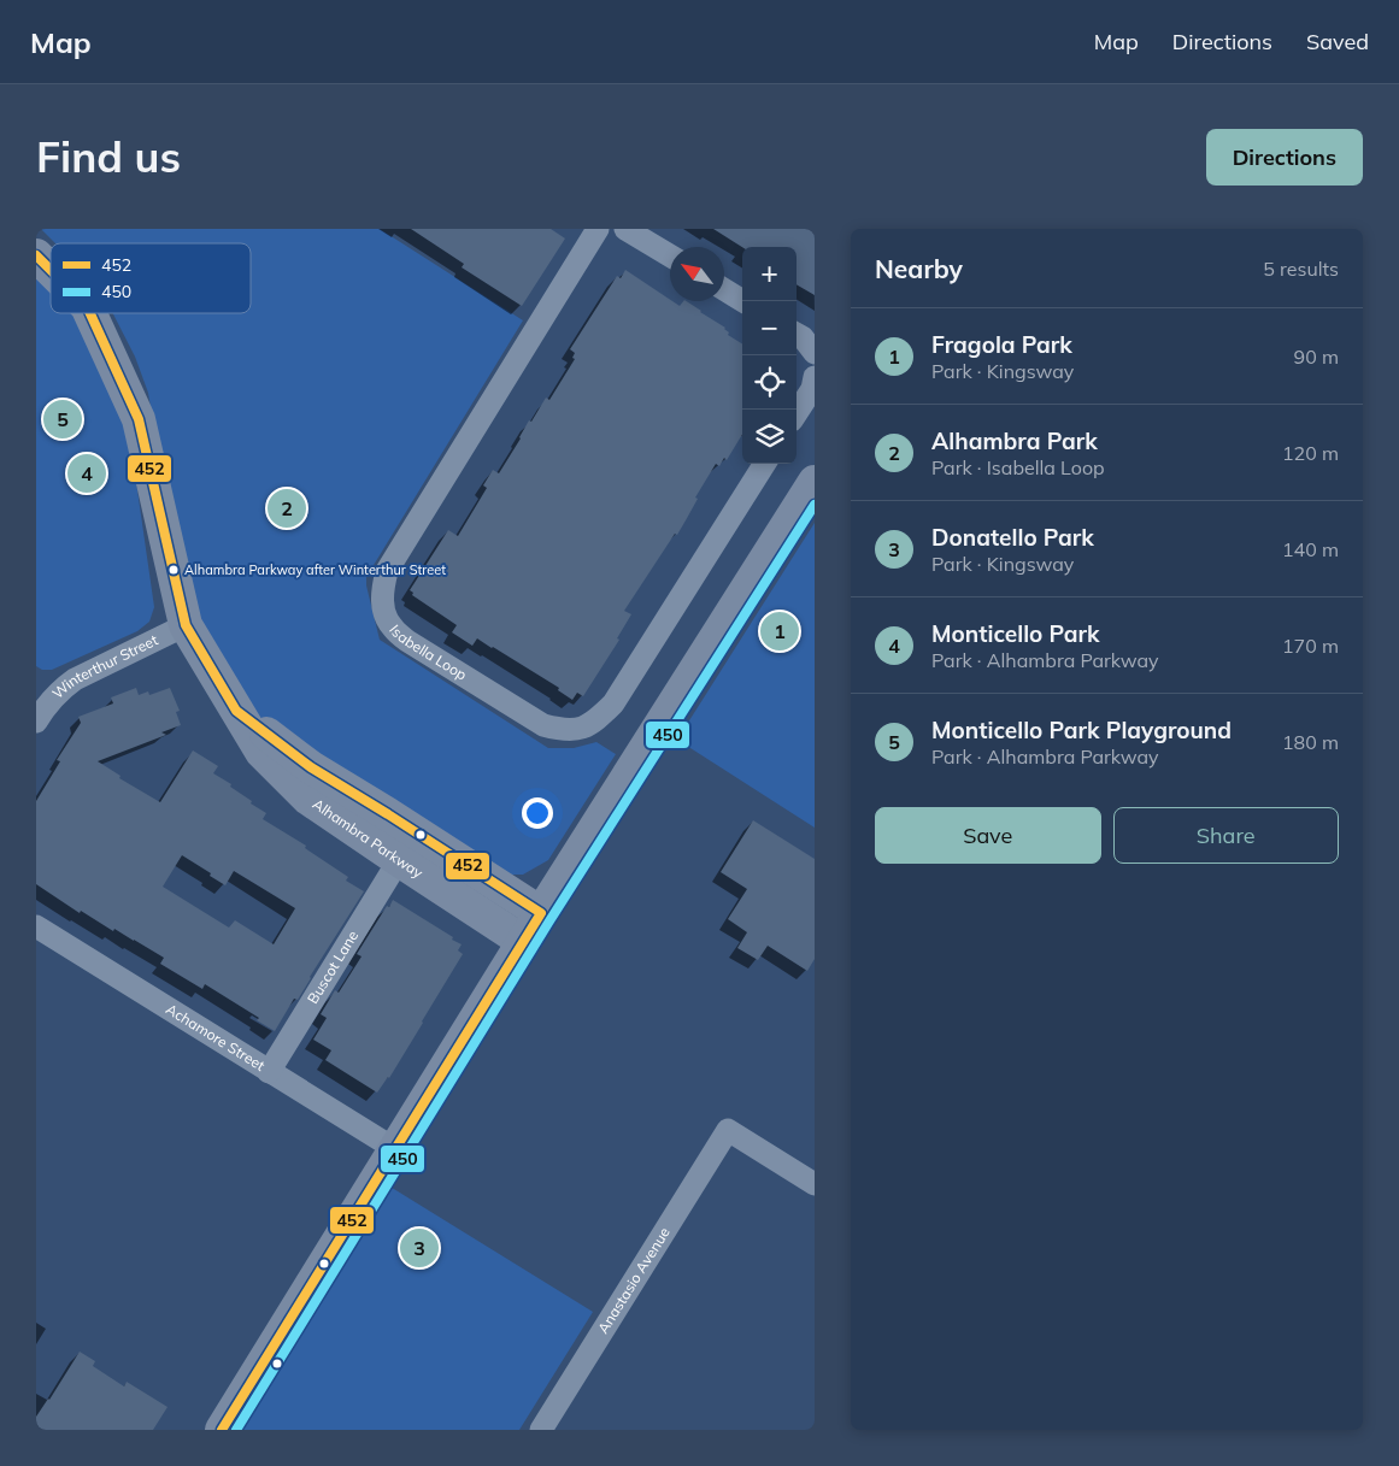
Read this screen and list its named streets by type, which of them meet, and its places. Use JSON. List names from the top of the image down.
{
  "streets": {
    "street": [
      "Isabella Loop",
      "Winterthur Street",
      "Alhambra Parkway",
      "Buscot Lane",
      "Achamore Street",
      "Anastasio Avenue"
    ]
  },
  "crossings": [
    ["Winterthur Street", "Alhambra Parkway"],
    ["Alhambra Parkway", "Buscot Lane"],
    ["Buscot Lane", "Achamore Street"]
  ],
  "places": ["Alhambra Parkway after Winterthur Street"],
  "lines": ["transit line 452", "transit line 450"],
  "legend": ["452", "450"],
  "north": "top left",
  "page": {
    "header": "Map",
    "nav": ["Map", "Directions", "Saved"],
    "buttons": [
      "Directions",
      ["Save", "Share"]
    ],
    "title": "Find us",
    "heading": ["Nearby", "5 results"],
    "map_buttons": ["+", "−"],
    "list": [
      {
        "mark": "1",
        "name": "Fragola Park",
        "note": "Park · Kingsway",
        "value": "90 m"
      },
      {
        "mark": "2",
        "name": "Alhambra Park",
        "note": "Park · Isabella Loop",
        "value": "120 m"
      },
      {
        "mark": "3",
        "name": "Donatello Park",
        "note": "Park · Kingsway",
        "value": "140 m"
      },
      {
        "mark": "4",
        "name": "Monticello Park",
        "note": "Park · Alhambra Parkway",
        "value": "170 m"
      },
      {
        "mark": "5",
        "name": "Monticello Park Playground",
        "note": "Park · Alhambra Parkway",
        "value": "180 m"
      }
    ],
    "pins": [
      "5",
      "4",
      "2",
      "1",
      "3"
    ]
  }
}
